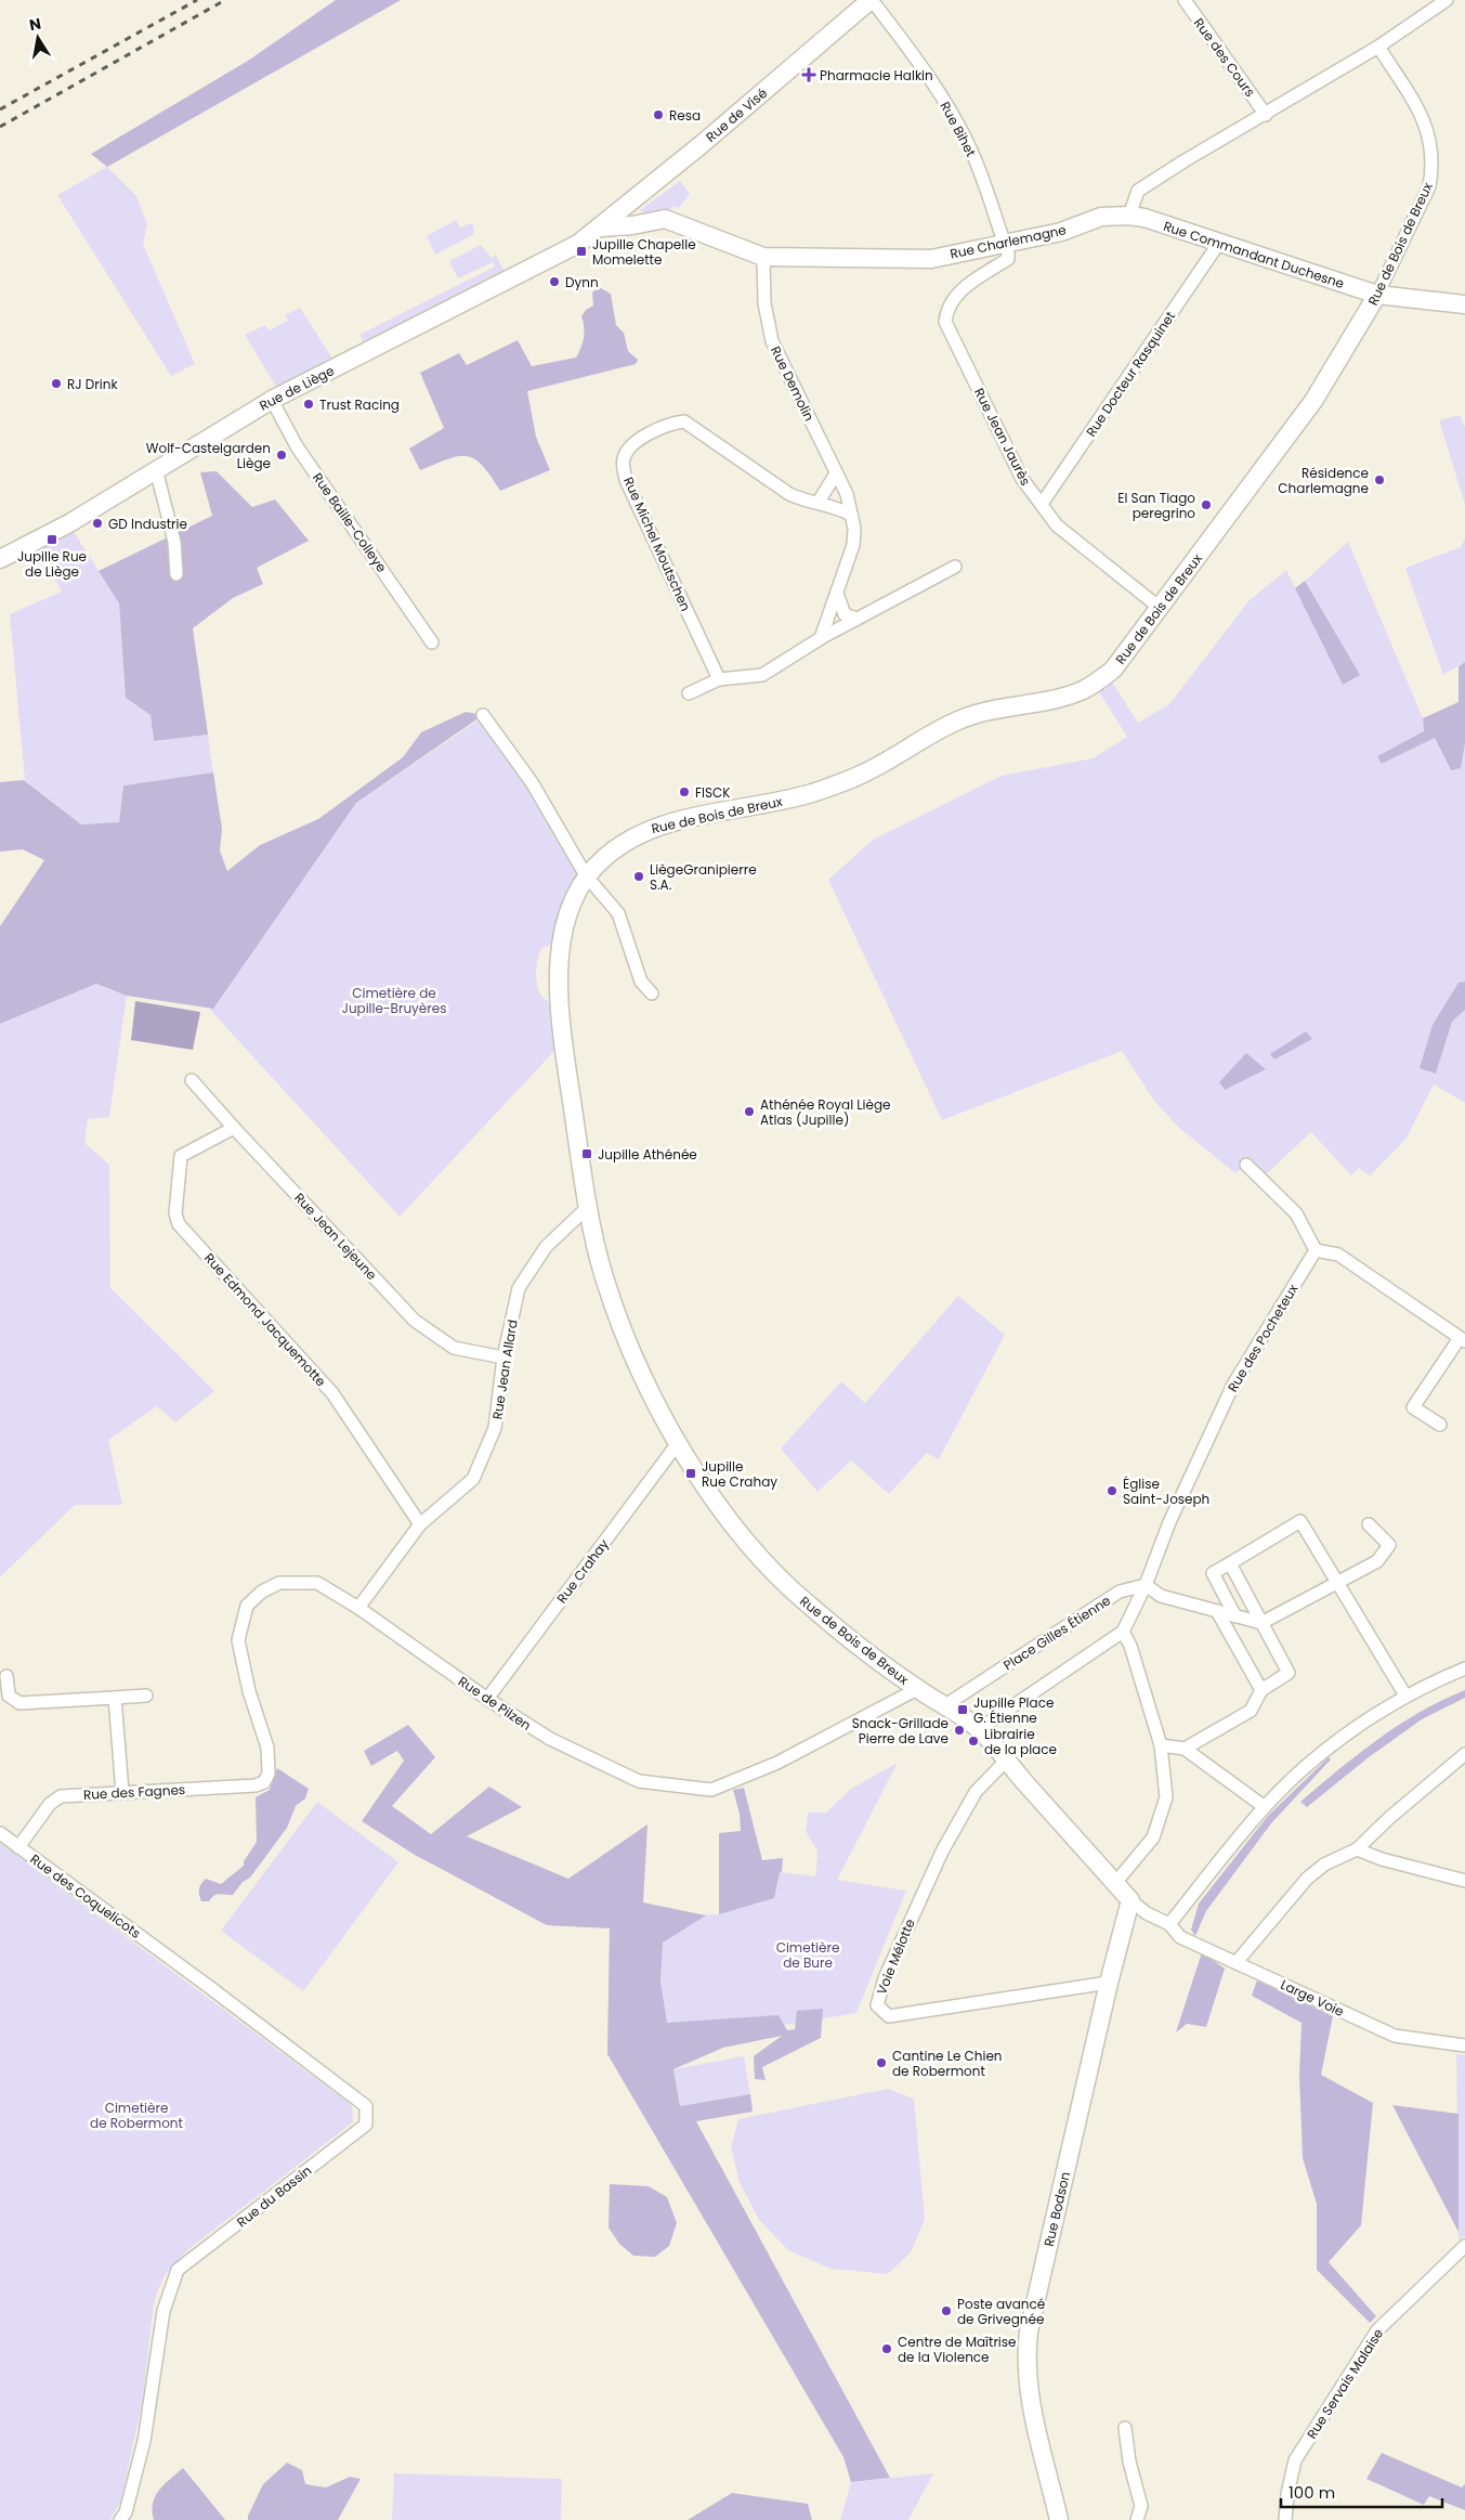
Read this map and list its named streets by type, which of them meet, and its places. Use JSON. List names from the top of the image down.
{
  "streets": {
    "street": [
      "Rue des Cours",
      "Rue de Visé",
      "Rue Bihet",
      "Rue Charlemagne",
      "Rue de Bois de Breux",
      "Rue Commandant Duchesne",
      "Rue Docteur Rasquinet",
      "Rue Demolin",
      "Rue de Liège",
      "Rue Jean Jaurès",
      "Rue Baille-Colleye",
      "Rue Michel Moutschen",
      "Rue Jean Lejeune",
      "Rue Edmond Jacquemotte",
      "Rue des Pocheteux",
      "Rue Jean Allard",
      "Rue Crahay",
      "Place Gilles Étienne",
      "Rue de Pilzen",
      "Rue des Fagnes",
      "Rue des Coquelicots",
      "Voie Mélotte",
      "Large Voie",
      "Rue du Bassin",
      "Rue Bodson",
      "Rue Servais Malaise"
    ]
  },
  "crossings": [
    ["Rue de Visé", "Rue Bihet"],
    ["Rue de Visé", "Rue Charlemagne"],
    ["Rue de Visé", "Rue de Liège"],
    ["Rue Bihet", "Rue Charlemagne"],
    ["Rue Bihet", "Rue Jean Jaurès"],
    ["Rue Charlemagne", "Rue Commandant Duchesne"],
    ["Rue Charlemagne", "Rue Demolin"],
    ["Rue Charlemagne", "Rue de Liège"],
    ["Rue Charlemagne", "Rue Jean Jaurès"],
    ["Rue de Bois de Breux", "Rue Commandant Duchesne"],
    ["Rue de Bois de Breux", "Rue Jean Jaurès"],
    ["Rue de Bois de Breux", "Rue Jean Allard"],
    ["Rue de Bois de Breux", "Rue Crahay"],
    ["Rue de Bois de Breux", "Place Gilles Étienne"],
    ["Rue de Bois de Breux", "Rue de Pilzen"],
    ["Rue de Bois de Breux", "Voie Mélotte"],
    ["Rue de Bois de Breux", "Large Voie"],
    ["Rue de Bois de Breux", "Rue Bodson"],
    ["Rue Commandant Duchesne", "Rue Docteur Rasquinet"],
    ["Rue Docteur Rasquinet", "Rue Jean Jaurès"],
    ["Rue Demolin", "Rue Michel Moutschen"],
    ["Rue de Liège", "Rue Baille-Colleye"],
    ["Rue Jean Lejeune", "Rue Edmond Jacquemotte"],
    ["Rue Jean Lejeune", "Rue Jean Allard"],
    ["Rue Edmond Jacquemotte", "Rue Jean Allard"],
    ["Rue des Pocheteux", "Place Gilles Étienne"],
    ["Rue Jean Allard", "Rue de Pilzen"],
    ["Rue Crahay", "Rue de Pilzen"],
    ["Rue de Pilzen", "Rue des Fagnes"],
    ["Rue des Fagnes", "Rue des Coquelicots"],
    ["Rue des Coquelicots", "Rue du Bassin"],
    ["Voie Mélotte", "Rue Bodson"],
    ["Large Voie", "Rue Bodson"]
  ],
  "parks": ["Cimetière de Jupille-Bruyères", "Cimetière de Bure", "Cimetière de Robermont"],
  "places": {
    "health": ["Pharmacie Halkin"],
    "other": [
      "Resa",
      "Dynn",
      "RJ Drink",
      "Trust Racing",
      "Wolf-Castelgarden Liège",
      "Résidence Charlemagne",
      "El San Tiago peregrino",
      "GD Industrie",
      "FISCK",
      "LiègeGranipierre S.A.",
      "Athénée Royal Liège Atlas (Jupille)",
      "Église Saint-Joseph",
      "Snack-Grillade Pierre de Lave",
      "Librairie de la place",
      "Cantine Le Chien de Robermont",
      "Poste avancé de Grivegnée",
      "Centre de Maîtrise de la Violence"
    ],
    "transit": [
      "Jupille Chapelle Momelette",
      "Jupille Rue de Liège",
      "Jupille Athénée",
      "Jupille Rue Crahay",
      "Jupille Place G. Étienne"
    ]
  },
  "scale_bar": "100 m",
  "north": "top"
}
